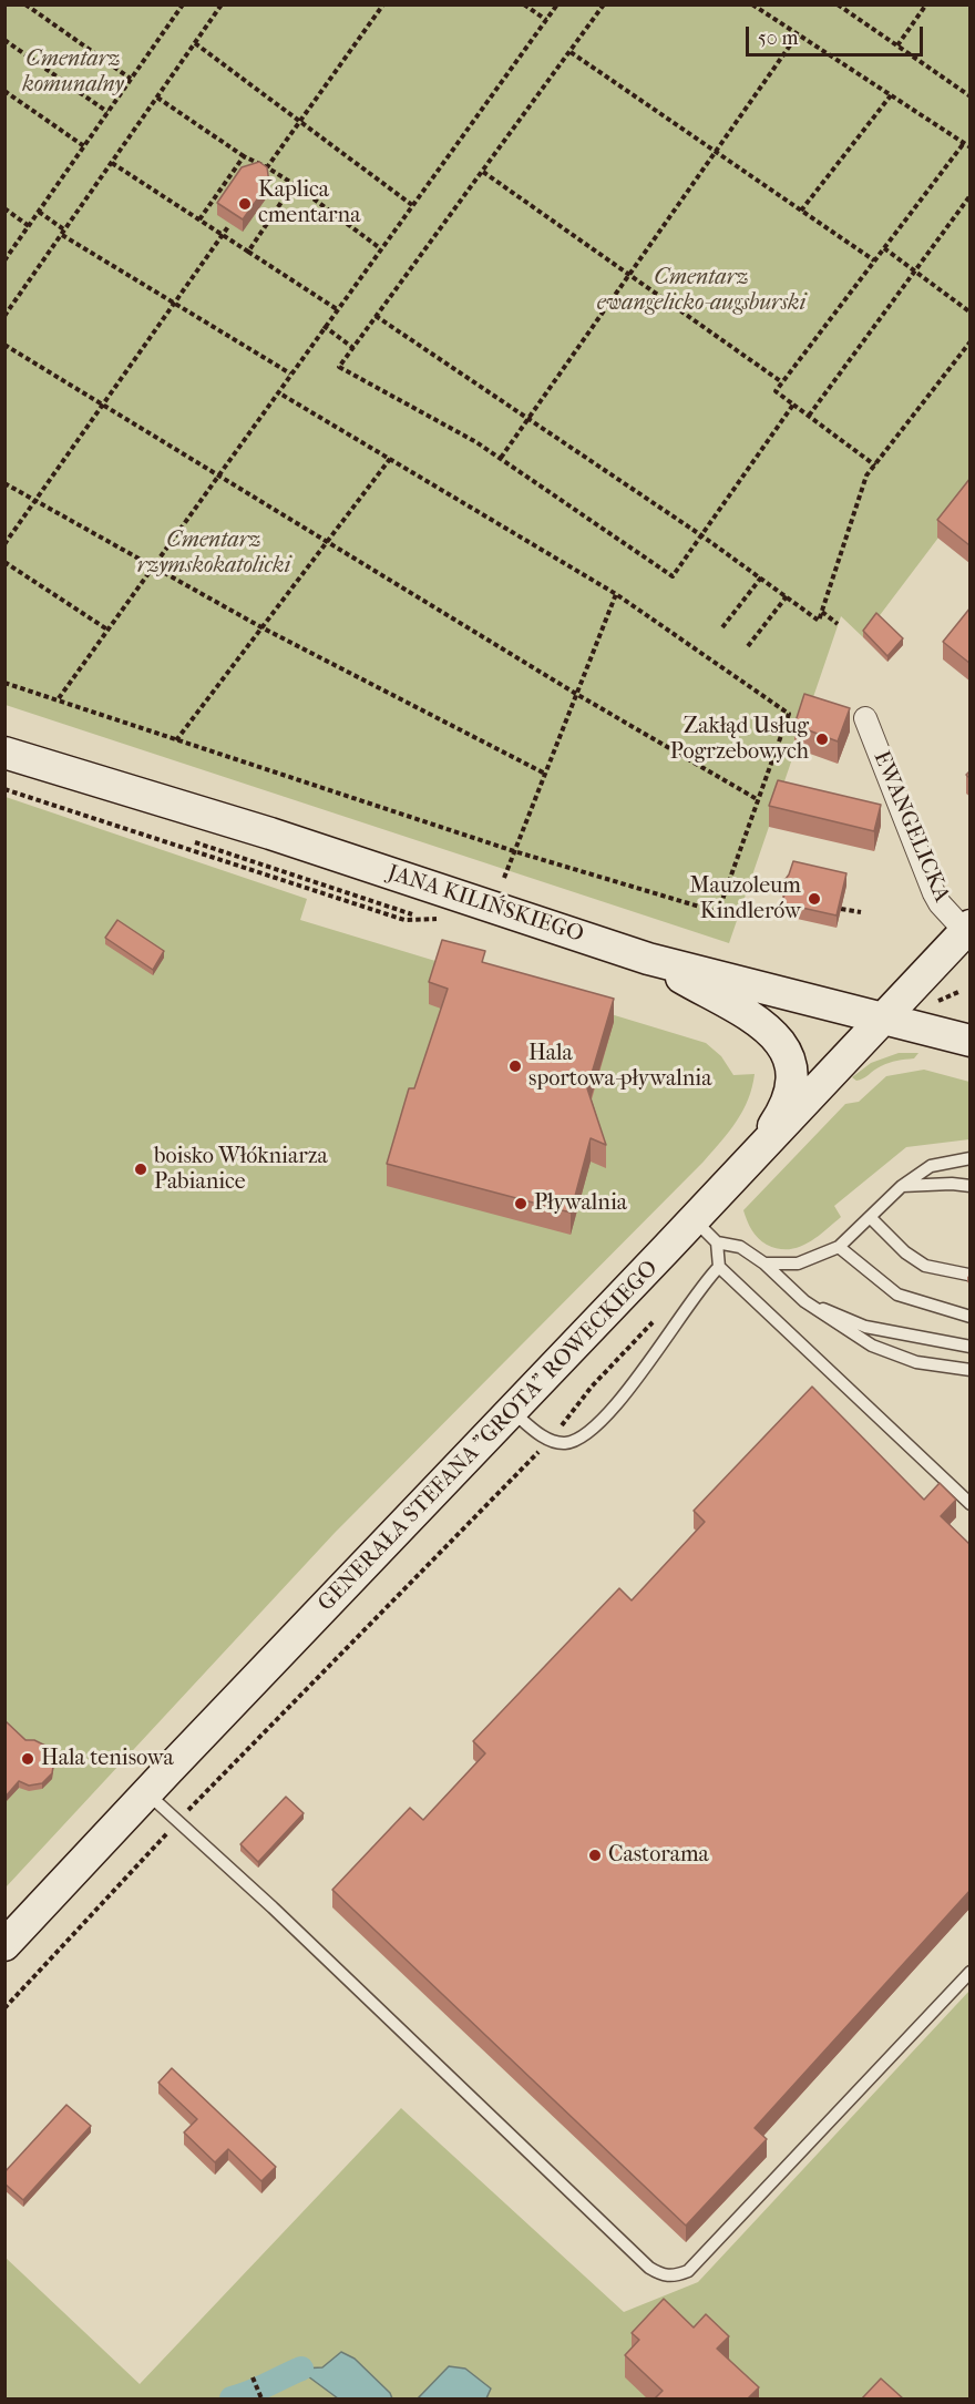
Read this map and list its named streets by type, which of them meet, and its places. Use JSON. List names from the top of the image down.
{
  "streets": {
    "street": ["EWANGELICKA", "JANA KILIŃSKIEGO", "GENERAŁA STEFANA \"GROTA\" ROWECKIEGO"]
  },
  "crossings": [
    ["EWANGELICKA", "GENERAŁA STEFANA \"GROTA\" ROWECKIEGO"],
    ["JANA KILIŃSKIEGO", "GENERAŁA STEFANA \"GROTA\" ROWECKIEGO"]
  ],
  "parks": ["Cmentarz komunalny", "Cmentarz ewangelicko-augsburski", "Cmentarz rzymskokatolicki"],
  "places": [
    "Kaplica cmentarna",
    "Zakłąd Usług Pogrzebowych",
    "Mauzoleum Kindlerów",
    "Hala sportowa-pływalnia",
    "boisko Włókniarza Pabianice",
    "Pływalnia",
    "Hala tenisowa",
    "Castorama"
  ],
  "scale_bar": "50 m"
}
